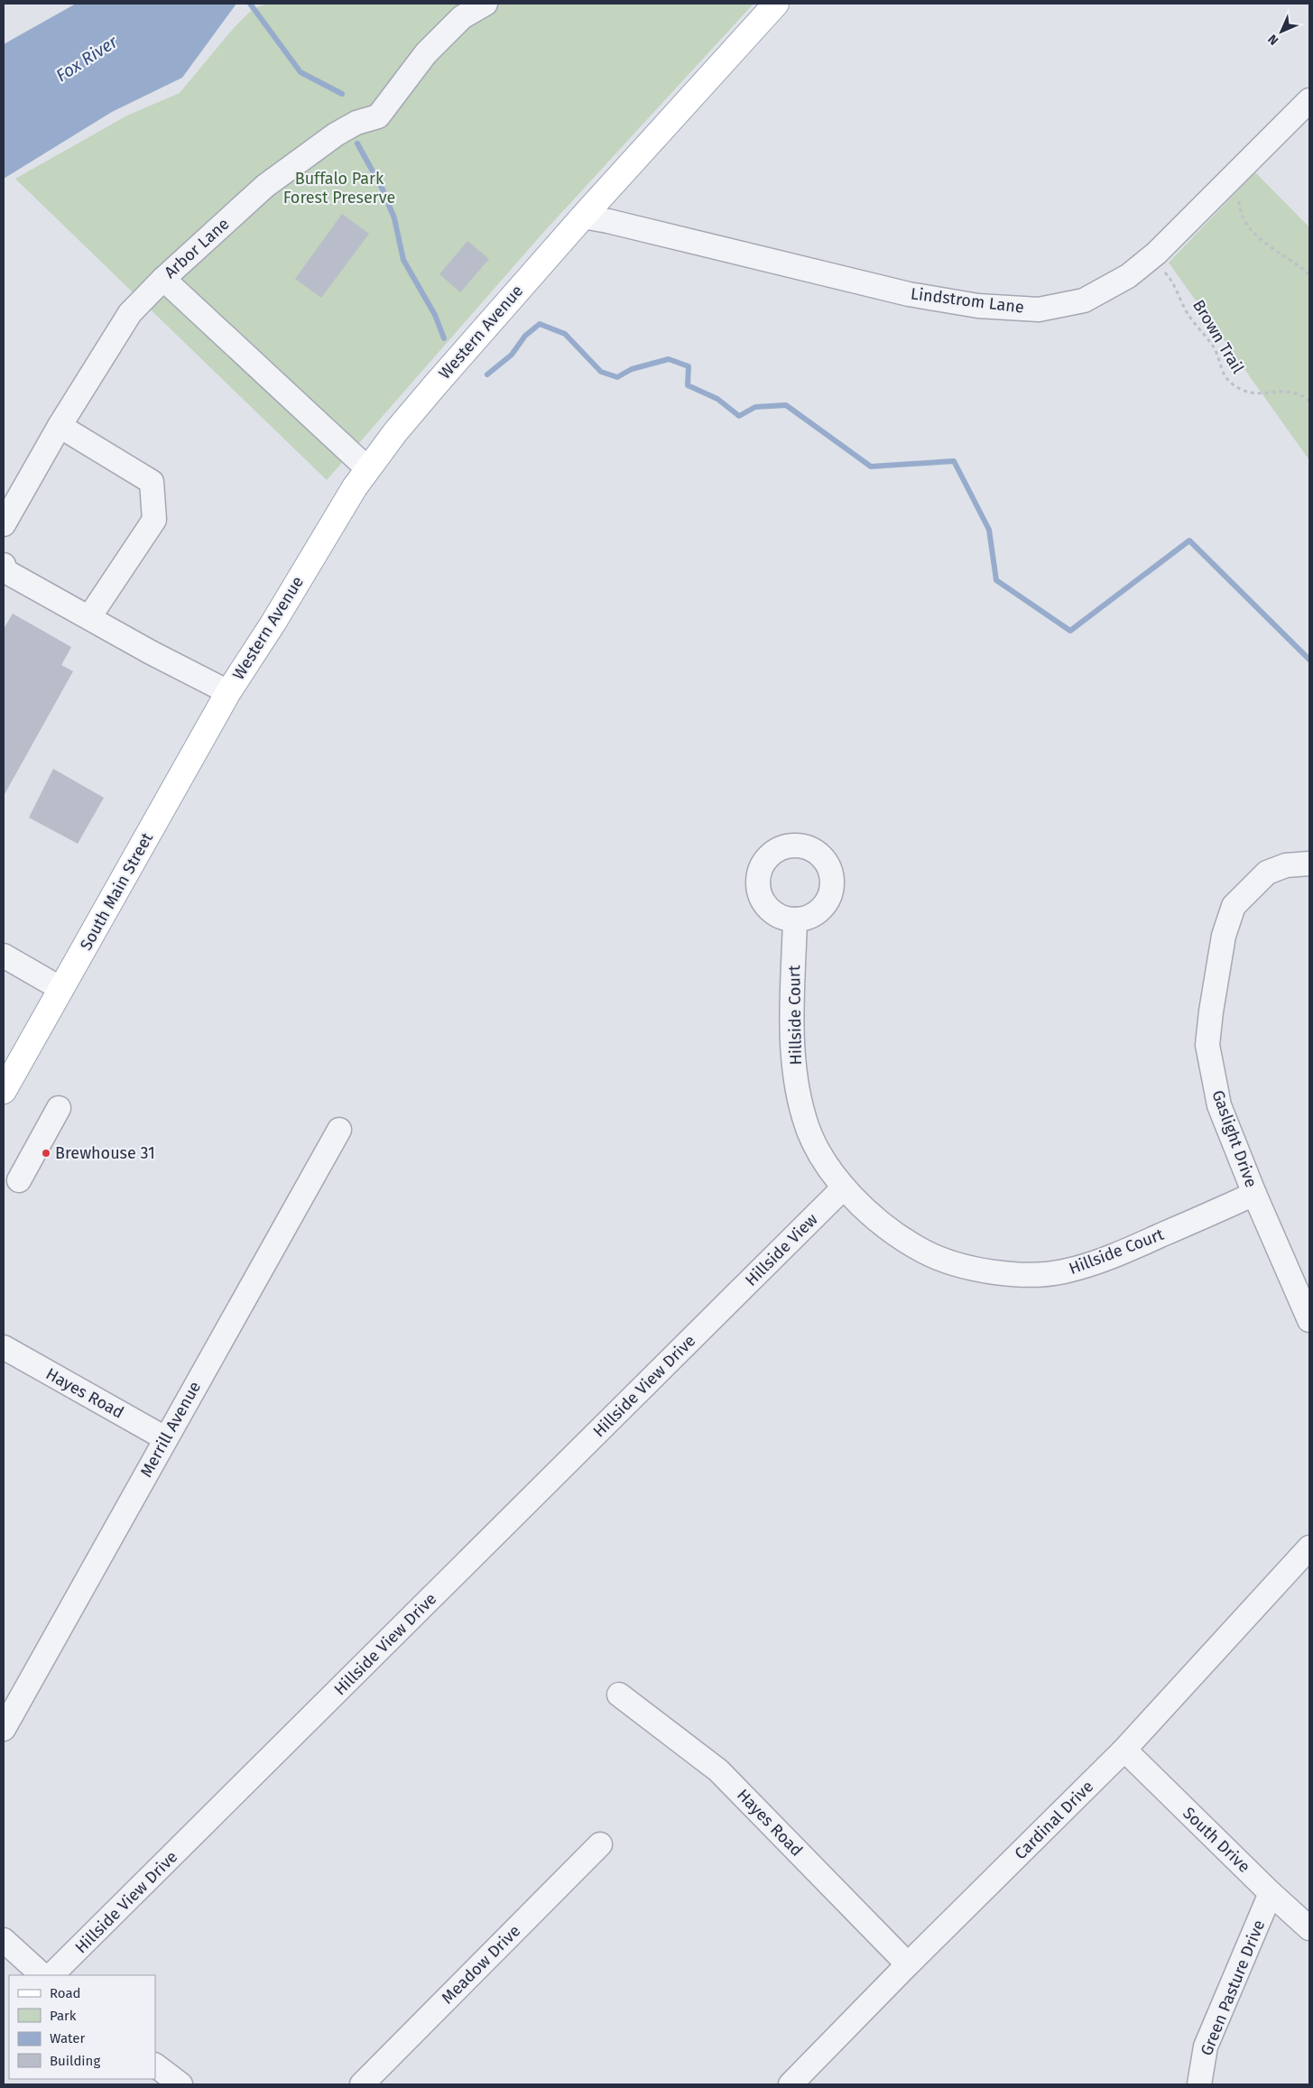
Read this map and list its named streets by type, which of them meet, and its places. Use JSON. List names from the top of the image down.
{
  "streets": {
    "main road": ["Western Avenue", "South Main Street"],
    "street": [
      "Arbor Lane",
      "Lindstrom Lane",
      "Hillside Court",
      "Gaslight Drive",
      "Hillside View",
      "Hillside View Drive",
      "Hayes Road",
      "Merrill Avenue",
      "Cardinal Drive",
      "South Drive",
      "Meadow Drive",
      "Green Pasture Drive"
    ],
    "path": ["Brown Trail"]
  },
  "crossings": [
    ["Lindstrom Lane", "Western Avenue"],
    ["Lindstrom Lane", "Brown Trail"],
    ["Western Avenue", "South Main Street"],
    ["Hillside Court", "Gaslight Drive"],
    ["Hillside Court", "Hillside View"],
    ["Hillside View", "Hillside View Drive"],
    ["Hayes Road", "Merrill Avenue"],
    ["Hayes Road", "Cardinal Drive"],
    ["Cardinal Drive", "South Drive"],
    ["South Drive", "Green Pasture Drive"]
  ],
  "water": ["Fox River"],
  "parks": ["Buffalo Park Forest Preserve"],
  "places": ["Brewhouse 31"],
  "legend": [
    "Road",
    "Park",
    "Water",
    "Building"
  ],
  "north": "bottom left"
}
